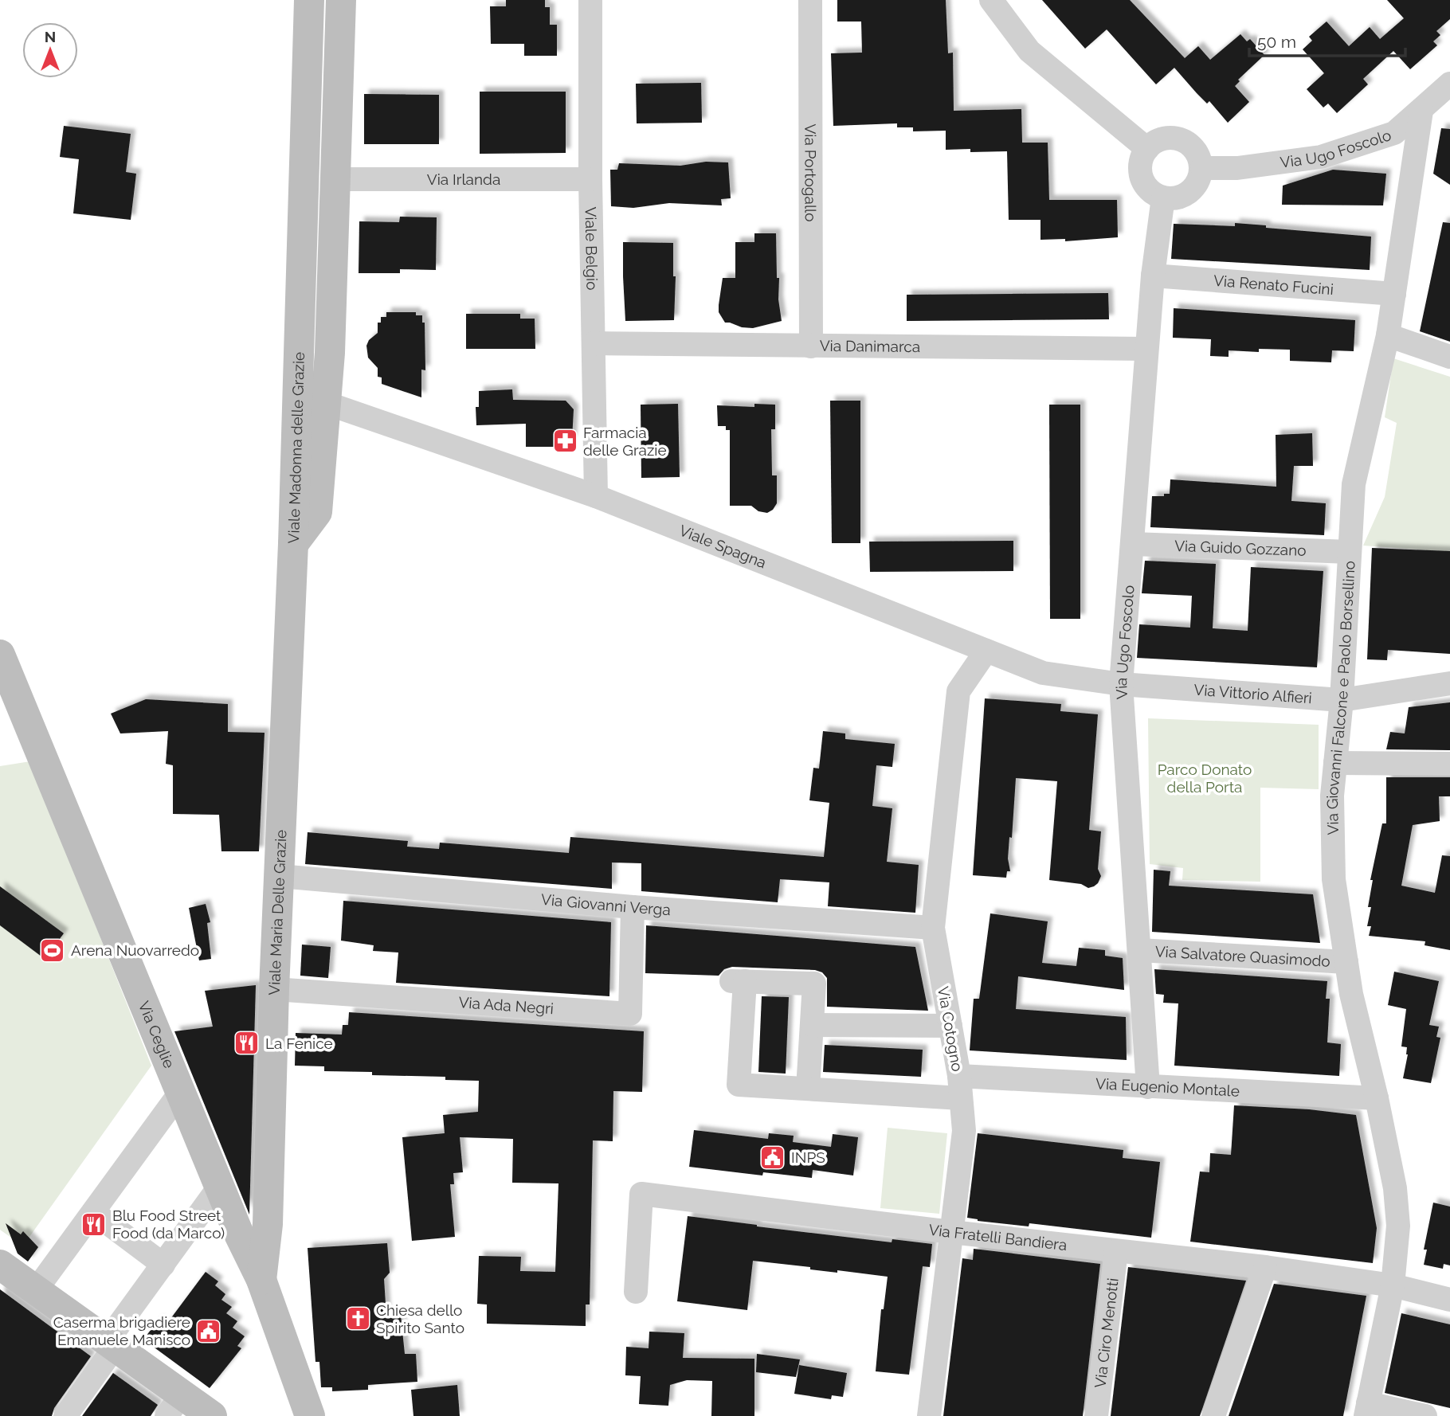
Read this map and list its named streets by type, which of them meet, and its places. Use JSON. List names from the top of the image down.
{
  "streets": {
    "street": [
      "Via Ugo Foscolo",
      "Via Portogallo",
      "Via Irlanda",
      "Viale Belgio",
      "Via Renato Fucini",
      "Via Danimarca",
      "Viale Madonna delle Grazie",
      "Viale Spagna",
      "Via Guido Gozzano",
      "Via Vittorio Alfieri",
      "Via Giovanni Falcone e Paolo Borsellino",
      "Via Giovanni Verga",
      "Viale Maria Delle Grazie",
      "Via Salvatore Quasimodo",
      "Via Ada Negri",
      "Via Cotogno",
      "Via Ceglie",
      "Via Eugenio Montale",
      "Via Fratelli Bandiera",
      "Via Ciro Menotti"
    ]
  },
  "crossings": [
    ["Via Ugo Foscolo", "Via Renato Fucini"],
    ["Via Ugo Foscolo", "Via Danimarca"],
    ["Via Ugo Foscolo", "Viale Spagna"],
    ["Via Ugo Foscolo", "Via Guido Gozzano"],
    ["Via Ugo Foscolo", "Via Vittorio Alfieri"],
    ["Via Ugo Foscolo", "Via Giovanni Falcone e Paolo Borsellino"],
    ["Via Ugo Foscolo", "Via Salvatore Quasimodo"],
    ["Via Ugo Foscolo", "Via Eugenio Montale"],
    ["Via Portogallo", "Via Danimarca"],
    ["Via Irlanda", "Viale Belgio"],
    ["Via Irlanda", "Viale Madonna delle Grazie"],
    ["Viale Belgio", "Via Danimarca"],
    ["Viale Belgio", "Viale Spagna"],
    ["Via Renato Fucini", "Via Giovanni Falcone e Paolo Borsellino"],
    ["Viale Madonna delle Grazie", "Viale Spagna"],
    ["Viale Madonna delle Grazie", "Viale Maria Delle Grazie"],
    ["Viale Spagna", "Via Vittorio Alfieri"],
    ["Viale Spagna", "Via Cotogno"],
    ["Via Guido Gozzano", "Via Giovanni Falcone e Paolo Borsellino"],
    ["Via Vittorio Alfieri", "Via Giovanni Falcone e Paolo Borsellino"],
    ["Via Giovanni Falcone e Paolo Borsellino", "Via Salvatore Quasimodo"],
    ["Via Giovanni Falcone e Paolo Borsellino", "Via Eugenio Montale"],
    ["Via Giovanni Falcone e Paolo Borsellino", "Via Fratelli Bandiera"],
    ["Via Giovanni Verga", "Viale Maria Delle Grazie"],
    ["Via Giovanni Verga", "Via Ada Negri"],
    ["Via Giovanni Verga", "Via Cotogno"],
    ["Viale Maria Delle Grazie", "Via Ada Negri"],
    ["Viale Maria Delle Grazie", "Via Ceglie"],
    ["Via Cotogno", "Via Eugenio Montale"],
    ["Via Cotogno", "Via Fratelli Bandiera"],
    ["Via Fratelli Bandiera", "Via Ciro Menotti"]
  ],
  "parks": ["Parco Donato della Porta"],
  "places": {
    "pharmacy": ["Farmacia delle Grazie"],
    "sports": ["Arena Nuovarredo"],
    "restaurant": ["La Fenice", "Blu Food Street Food (da Marco)"],
    "public building": ["INPS", "Caserma brigadiere Emanuele Manisco"],
    "church": ["Chiesa dello Spirito Santo"]
  },
  "scale_bar": "50 m",
  "north": "top"
}
